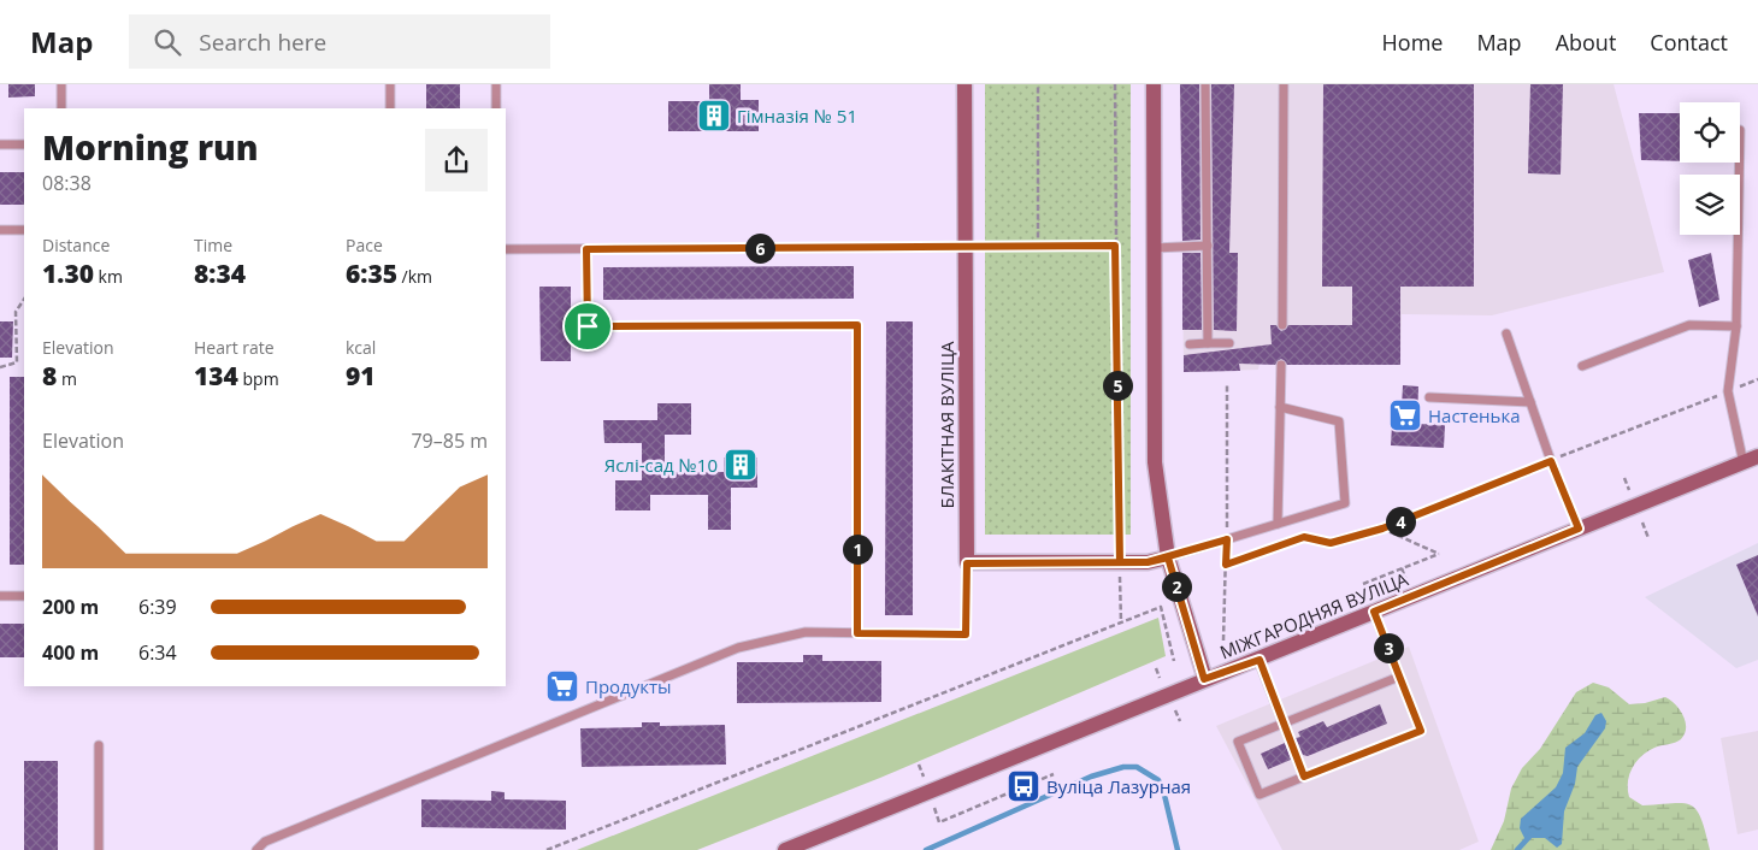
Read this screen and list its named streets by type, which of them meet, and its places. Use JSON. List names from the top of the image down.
{
  "streets": {
    "street": ["БЛАКІТНАЯ ВУЛІЦА", "МІЖГАРОДНЯЯ ВУЛІЦА"]
  },
  "places": {
    "building": ["Гімназія № 51", "Яслі-сад №10"],
    "supermarket": ["Настенька", "Продукты"],
    "bus stop": ["Вуліца Лазурная"]
  },
  "page": {
    "header": "Map",
    "search": "Search here",
    "nav": [
      "Home",
      "Map",
      "About",
      "Contact"
    ],
    "heading": ["Morning run", "08:38"],
    "stats": [
      ["Distance", "1.30 km"],
      ["Time", "8:34"],
      ["Pace", "6:35 /km"],
      ["Elevation", "8 m"],
      ["Heart rate", "134 bpm"],
      ["kcal", "91"]
    ],
    "pins": [
      "6",
      "5",
      "4",
      "1",
      "2",
      "3"
    ],
    "chart": ["Elevation", "79–85 m"],
    "list": [
      {
        "name": "200 m",
        "note": "6:39"
      },
      {
        "name": "400 m",
        "note": "6:34"
      }
    ]
  }
}
